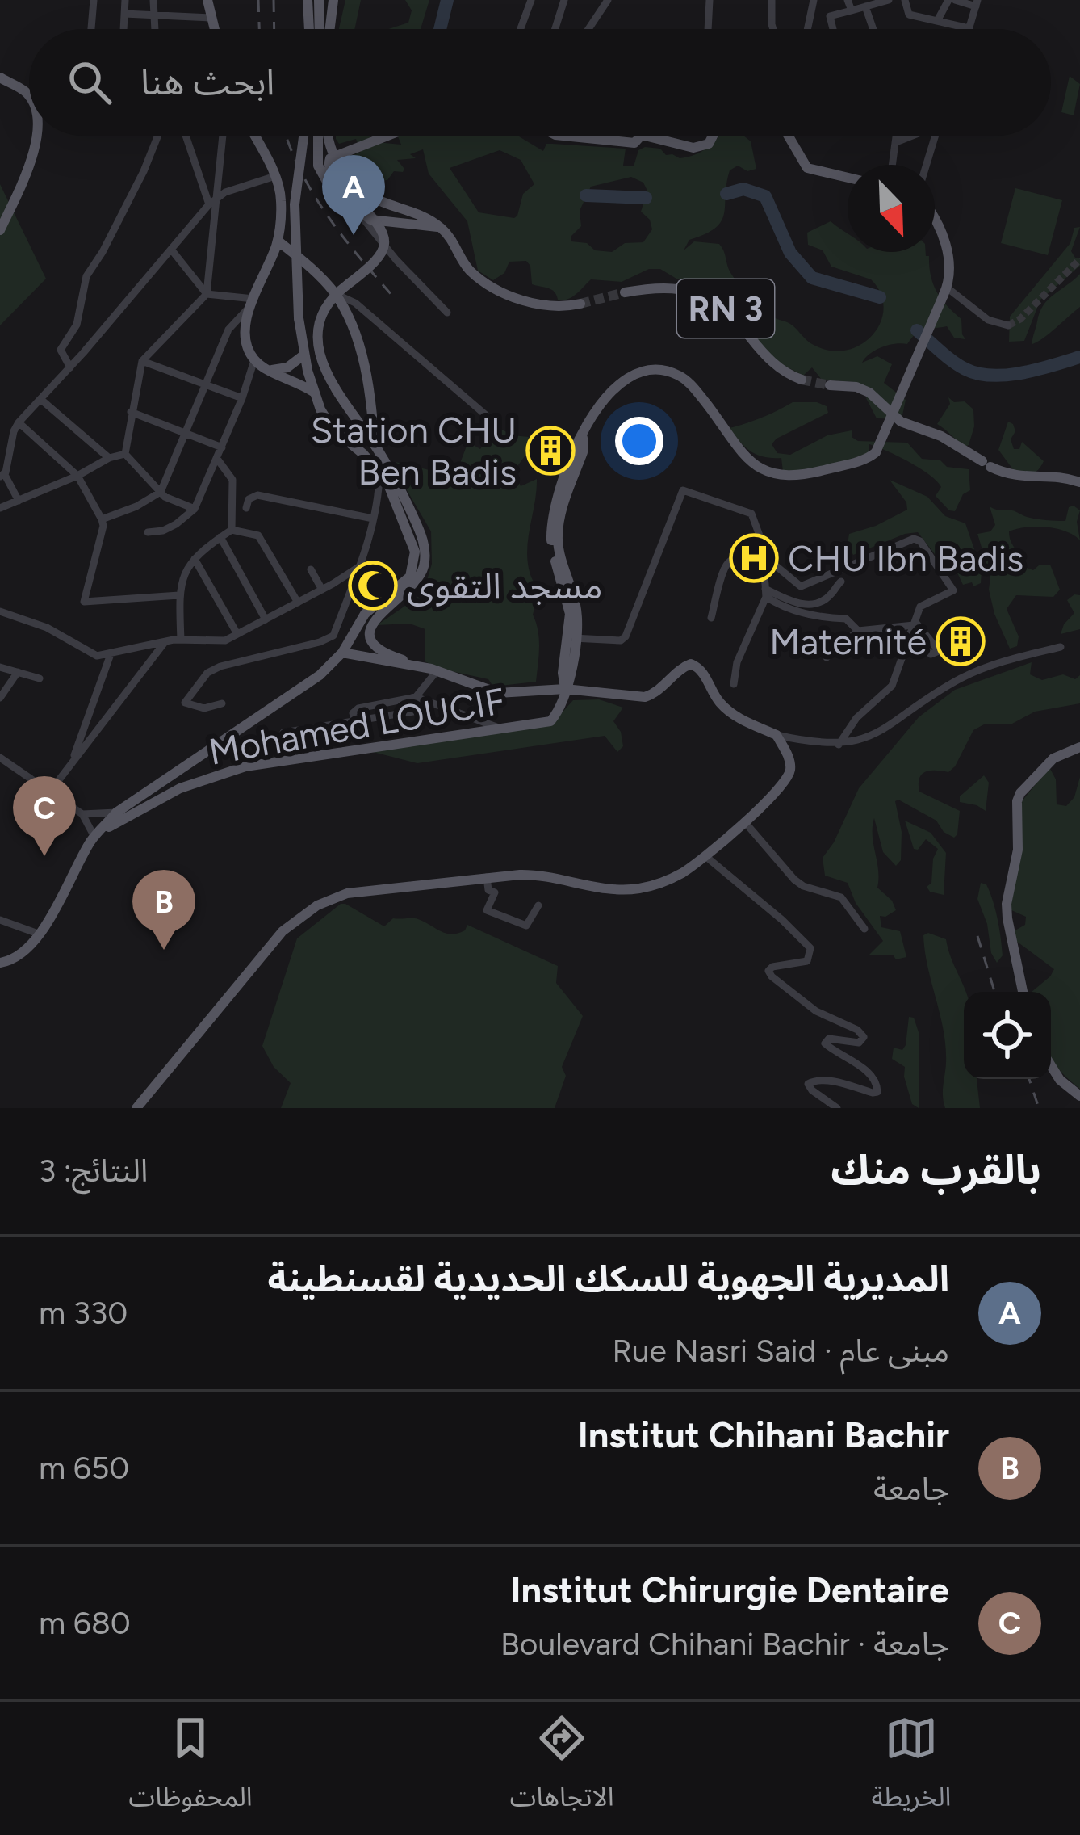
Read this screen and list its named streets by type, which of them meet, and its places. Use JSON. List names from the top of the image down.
{
  "streets": {
    "main road": ["RN 3", "Mohamed LOUCIF"]
  },
  "places": {
    "building": ["Station CHU Ben Badis", "Maternité"],
    "hospital": ["CHU Ibn Badis"],
    "mosque": ["مسجد التقوى"]
  },
  "north": "bottom right",
  "page": {
    "search": "ابحث هنا",
    "pins": ["A", "C", "B"],
    "heading": ["بالقرب منك", "النتائج: 3"],
    "list": [
      {
        "mark": "A",
        "name": "المديرية الجهوية للسكك الحديدية لقسنطينة",
        "note": "مبنى عام · Rue Nasri Said",
        "value": "330 m"
      },
      {
        "mark": "B",
        "name": "Institut Chihani Bachir",
        "note": "جامعة",
        "value": "650 m"
      },
      {
        "mark": "C",
        "name": "Institut Chirurgie Dentaire",
        "note": "جامعة · Boulevard Chihani Bachir",
        "value": "680 m"
      }
    ],
    "nav": ["الخريطة", "الاتجاهات", "المحفوظات"]
  }
}
